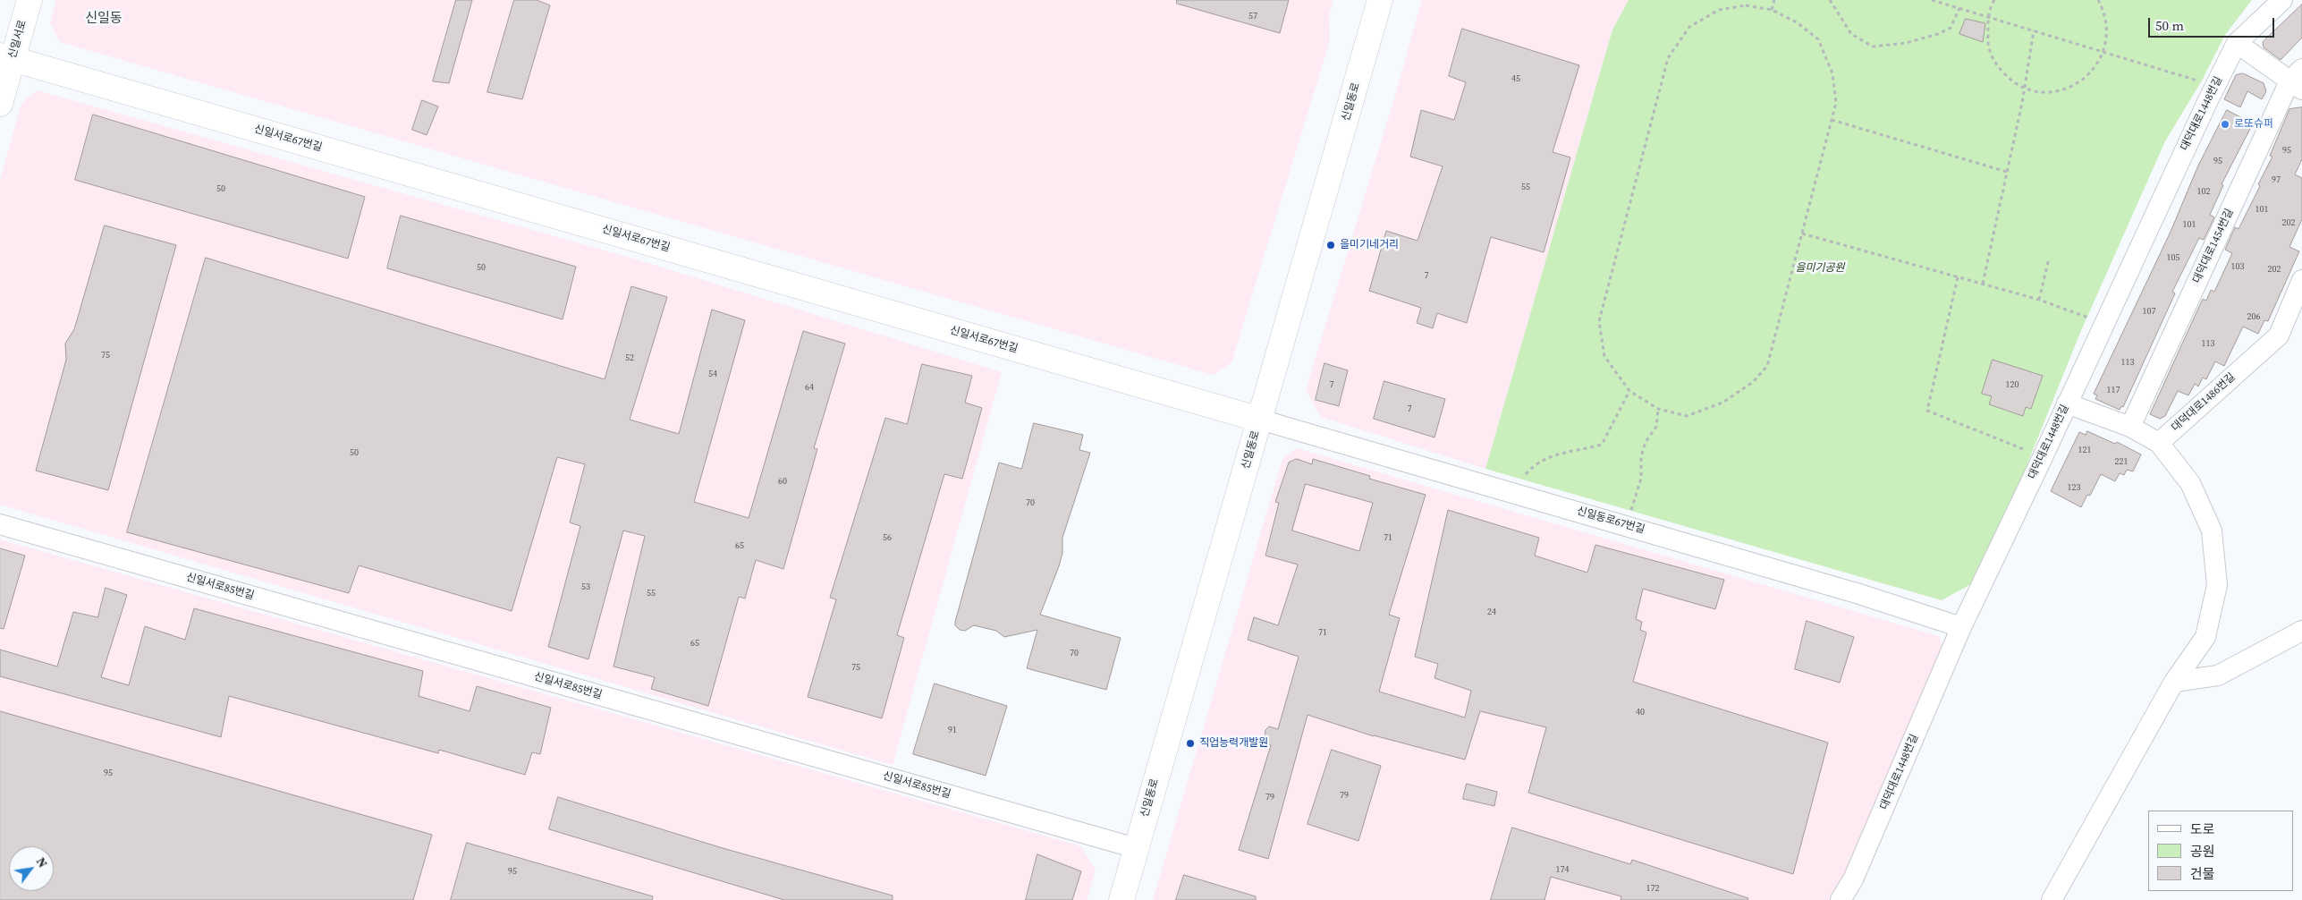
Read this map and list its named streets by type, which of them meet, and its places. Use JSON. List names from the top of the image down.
{
  "streets": {
    "main road": ["신일서로", "신일동로", "신일서로67번길"],
    "street": [
      "대덕대로1448번길",
      "대덕대로1454번길",
      "대덕대로1486번길",
      "신일동로67번길",
      "신일서로85번길"
    ]
  },
  "crossings": [
    ["신일서로", "신일서로67번길"],
    ["신일동로", "신일서로67번길"],
    ["신일동로", "신일동로67번길"],
    ["신일동로", "신일서로85번길"],
    ["대덕대로1448번길", "신일동로67번길"],
    ["신일서로67번길", "신일동로67번길"]
  ],
  "districts": ["신일동"],
  "parks": ["을미기공원"],
  "places": ["로또슈퍼", "을미기네거리", "직업능력개발원"],
  "house_numbers": [
    "57",
    "45",
    "95",
    "95",
    "97",
    "55",
    "50",
    "102",
    "101",
    "202",
    "101",
    "105",
    "103",
    "50",
    "202",
    "7",
    "107",
    "206",
    "113",
    "75",
    "52",
    "113",
    "54",
    "7",
    "120",
    "64",
    "117",
    "7",
    "121",
    "50",
    "221",
    "60",
    "123",
    "70",
    "56",
    "71",
    "65",
    "53",
    "55",
    "24",
    "71",
    "65",
    "70",
    "75",
    "40",
    "91",
    "95",
    "79",
    "79",
    "174",
    "95",
    "172"
  ],
  "legend": ["도로", "공원", "건물"],
  "scale_bar": "50 m",
  "north": "top right"
}
